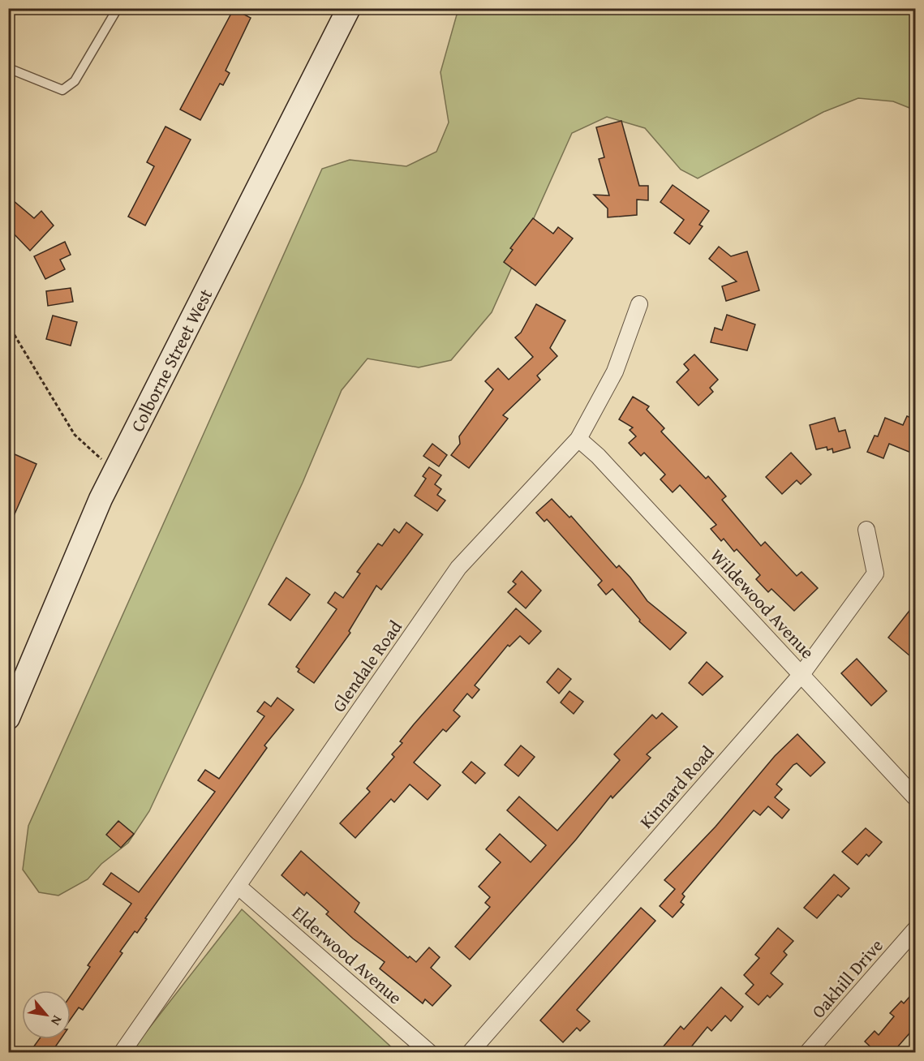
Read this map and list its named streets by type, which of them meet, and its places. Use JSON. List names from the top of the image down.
{
  "streets": {
    "main road": ["Colborne Street West"],
    "street": [
      "Wildewood Avenue",
      "Glendale Road",
      "Kinnard Road",
      "Elderwood Avenue",
      "Oakhill Drive"
    ]
  },
  "crossings": [
    ["Wildewood Avenue", "Glendale Road"],
    ["Wildewood Avenue", "Kinnard Road"],
    ["Glendale Road", "Elderwood Avenue"]
  ],
  "north": "bottom right"
}
